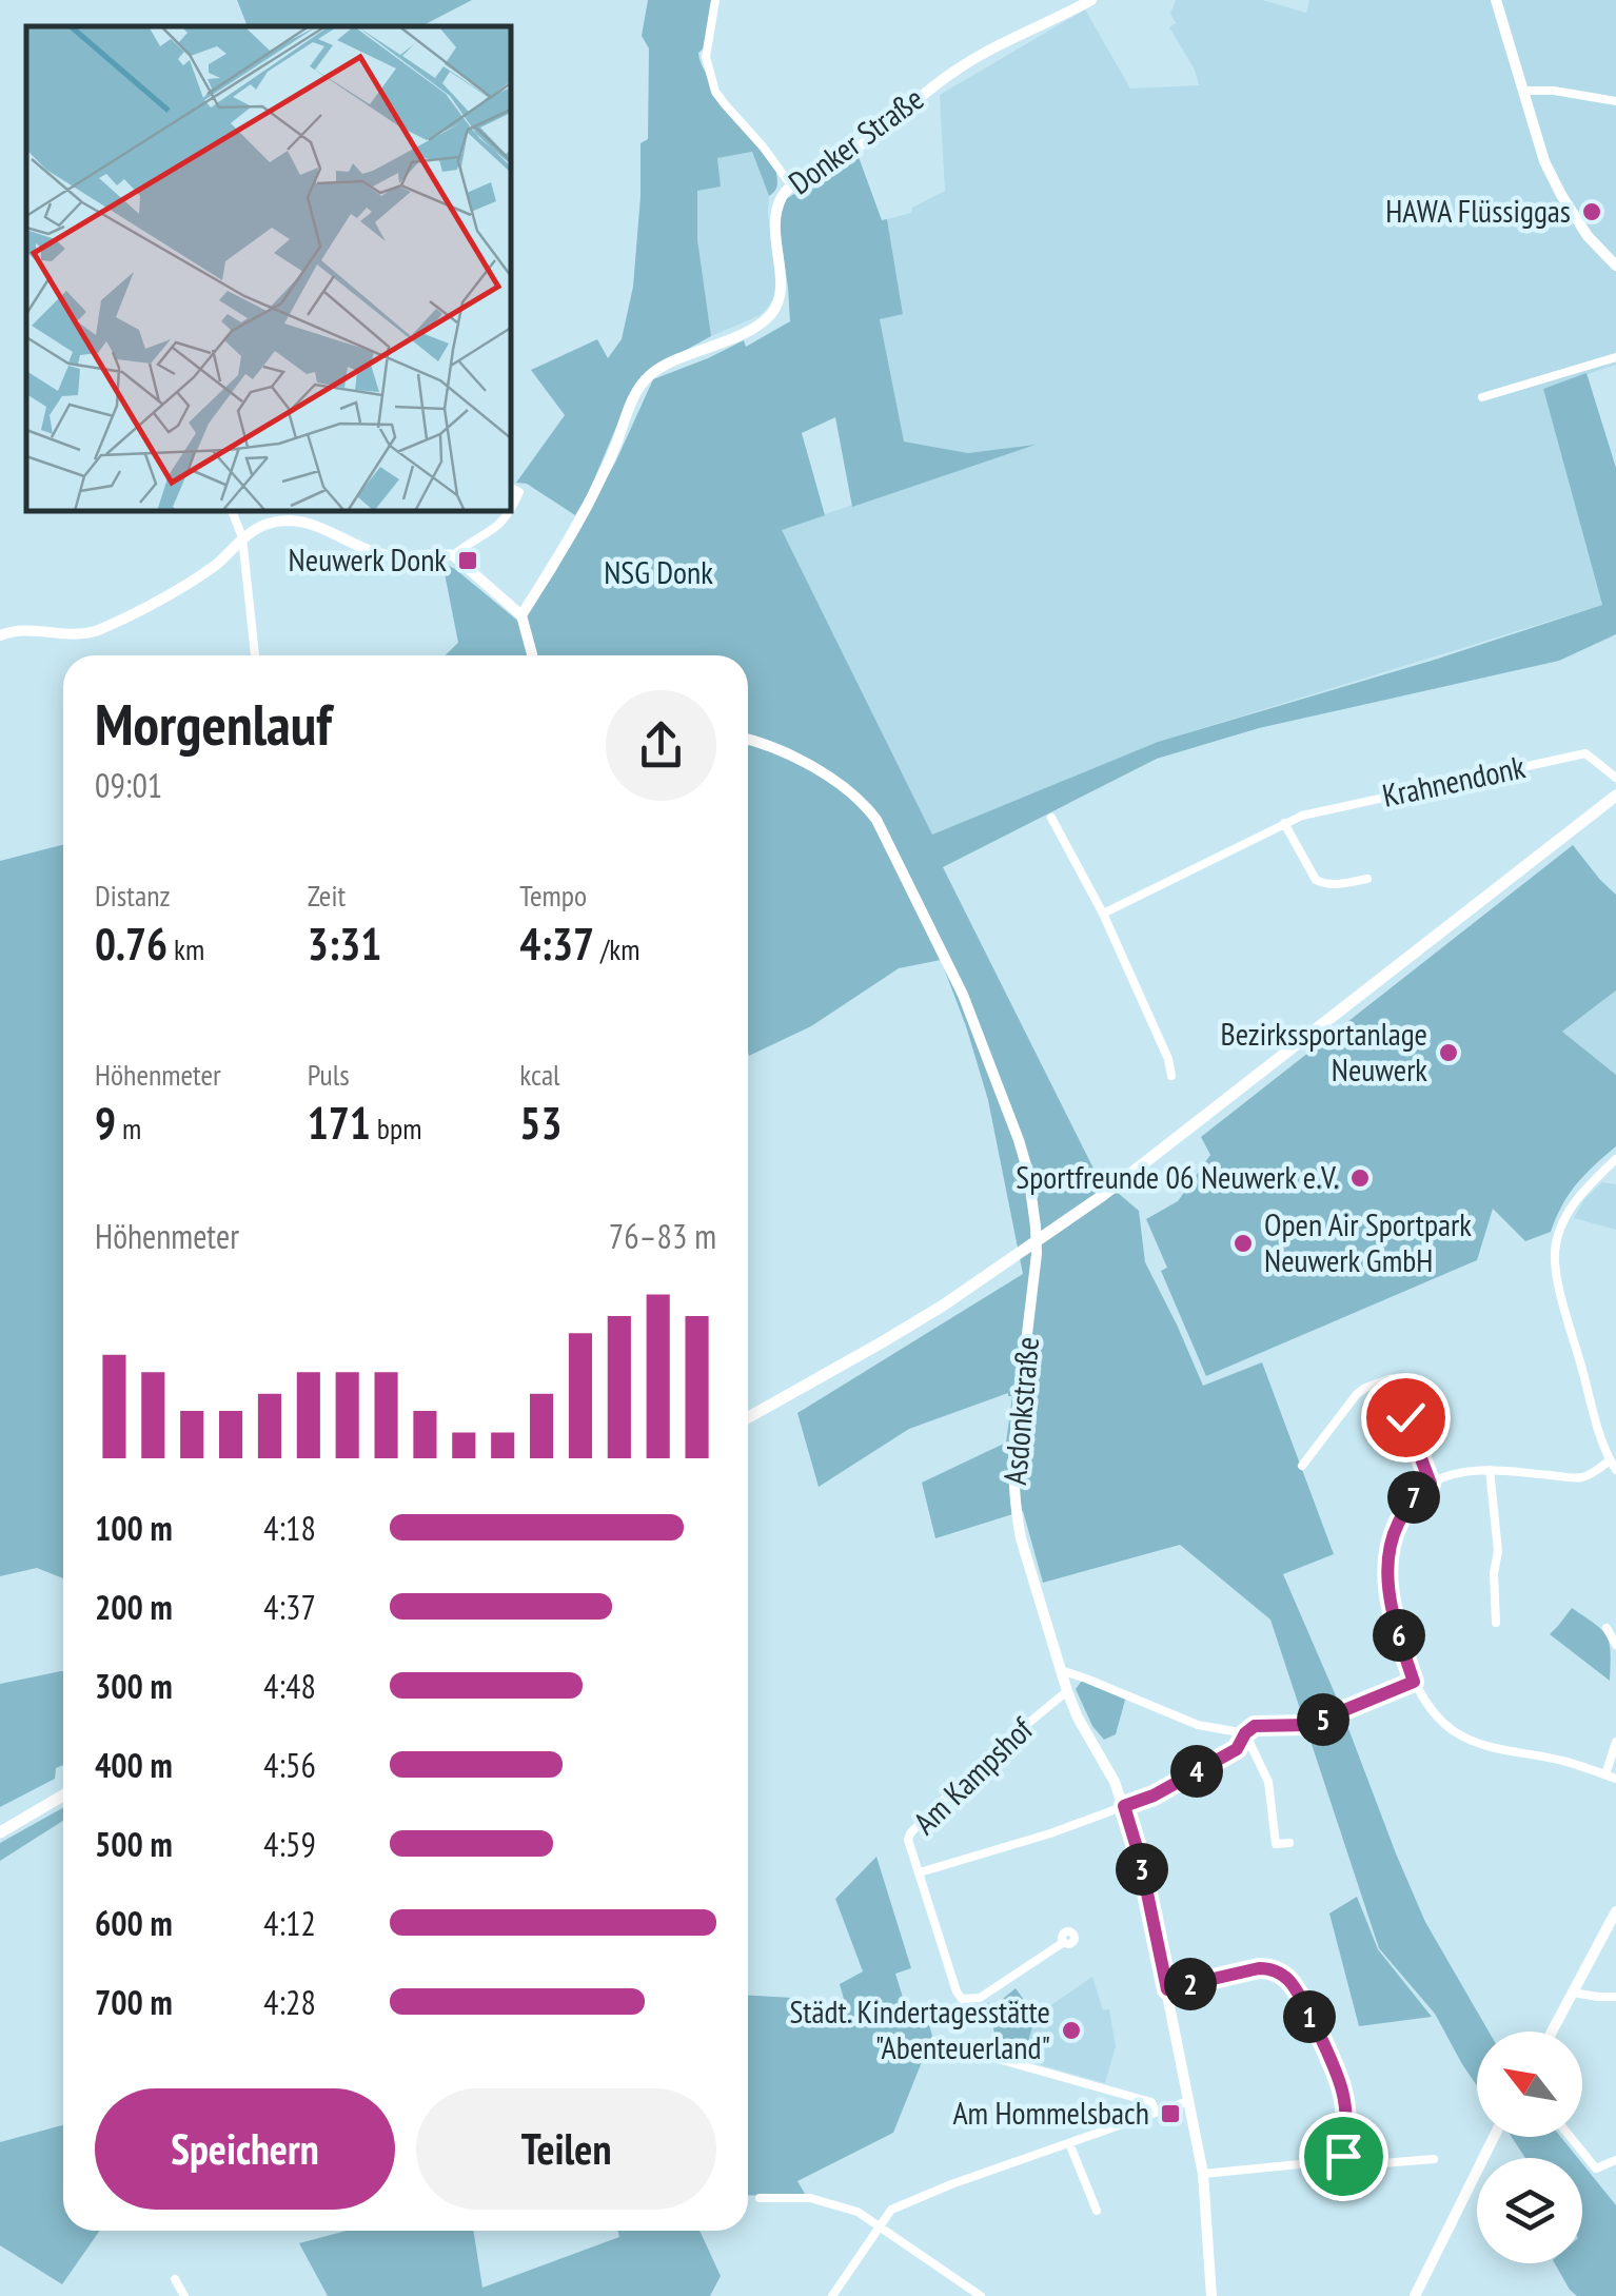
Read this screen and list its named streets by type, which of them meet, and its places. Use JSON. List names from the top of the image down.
{
  "streets": {
    "street": [
      "Donker Straße",
      "Krahnendonk",
      "Asdonkstraße",
      "Am Kampshof"
    ]
  },
  "crossings": [
    ["Asdonkstraße", "Am Kampshof"]
  ],
  "parks": ["NSG Donk"],
  "places": {
    "other": [
      "HAWA Flüssiggas",
      "Bezirkssportanlage Neuwerk",
      "Sportfreunde 06 Neuwerk e.V.",
      "Open Air Sportpark Neuwerk GmbH",
      "Städt. Kindertagesstätte \"Abenteuerland\""
    ],
    "transit": ["Neuwerk Donk", "Am Hommelsbach"]
  },
  "north": "top left",
  "page": {
    "heading": ["Morgenlauf", "09:01"],
    "stats": [
      ["Distanz", "0.76 km"],
      ["Zeit", "3:31"],
      ["Tempo", "4:37 /km"],
      ["Höhenmeter", "9 m"],
      ["Puls", "171 bpm"],
      ["kcal", "53"]
    ],
    "chart": ["Höhenmeter", "76–83 m"],
    "pins": [
      "7",
      "6",
      "5",
      "4",
      "3",
      "2",
      "1"
    ],
    "list": [
      {
        "name": "100 m",
        "note": "4:18"
      },
      {
        "name": "200 m",
        "note": "4:37"
      },
      {
        "name": "300 m",
        "note": "4:48"
      },
      {
        "name": "400 m",
        "note": "4:56"
      },
      {
        "name": "500 m",
        "note": "4:59"
      },
      {
        "name": "600 m",
        "note": "4:12"
      },
      {
        "name": "700 m",
        "note": "4:28"
      }
    ],
    "buttons": ["Speichern", "Teilen"]
  }
}
